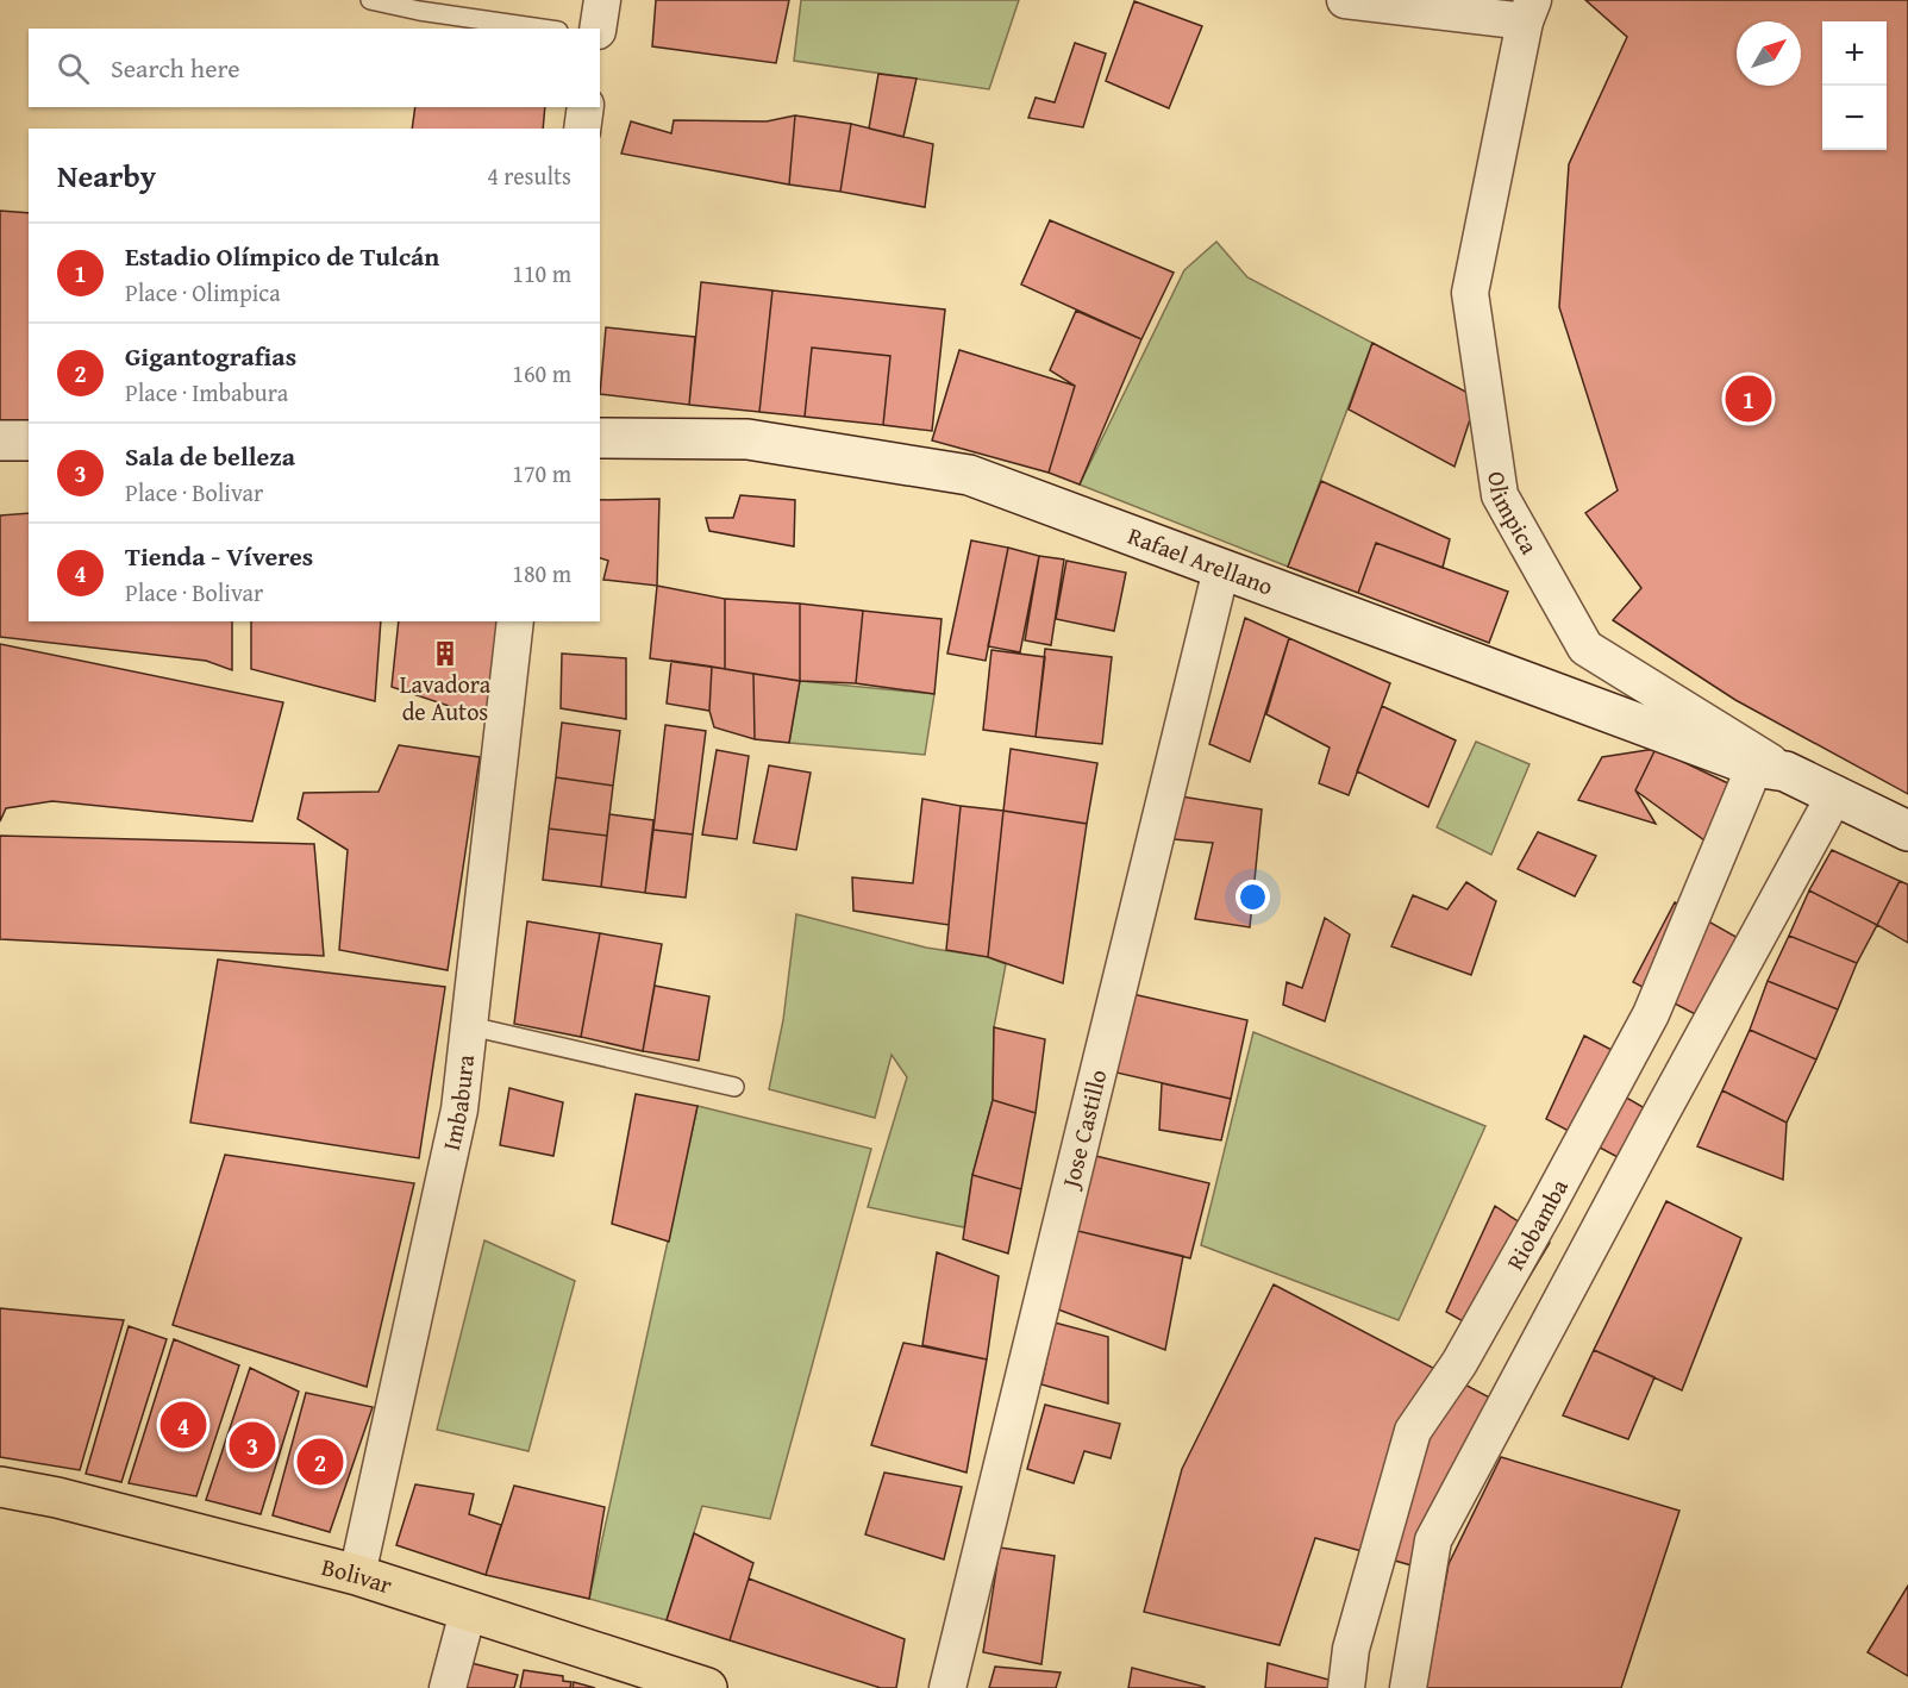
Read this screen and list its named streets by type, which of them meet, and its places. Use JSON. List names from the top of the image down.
{
  "streets": {
    "main road": ["Olimpica", "Rafael Arellano", "Bolivar"],
    "street": ["Imbabura", "Jose Castillo", "Riobamba"]
  },
  "crossings": [
    ["Olimpica", "Rafael Arellano"],
    ["Olimpica", "Riobamba"],
    ["Rafael Arellano", "Jose Castillo"],
    ["Rafael Arellano", "Riobamba"],
    ["Imbabura", "Bolivar"]
  ],
  "places": {
    "building": ["Lavadora de Autos"]
  },
  "north": "top right",
  "page": {
    "map_buttons": ["+", "−"],
    "search": "Search here",
    "heading": ["Nearby", "4 results"],
    "list": [
      {
        "mark": "1",
        "name": "Estadio Olímpico de Tulcán",
        "note": "Place · Olimpica",
        "value": "110 m"
      },
      {
        "mark": "2",
        "name": "Gigantografias",
        "note": "Place · Imbabura",
        "value": "160 m"
      },
      {
        "mark": "3",
        "name": "Sala de belleza",
        "note": "Place · Bolivar",
        "value": "170 m"
      },
      {
        "mark": "4",
        "name": "Tienda - Víveres",
        "note": "Place · Bolivar",
        "value": "180 m"
      }
    ],
    "pins": [
      "1",
      "4",
      "3",
      "2"
    ]
  }
}
